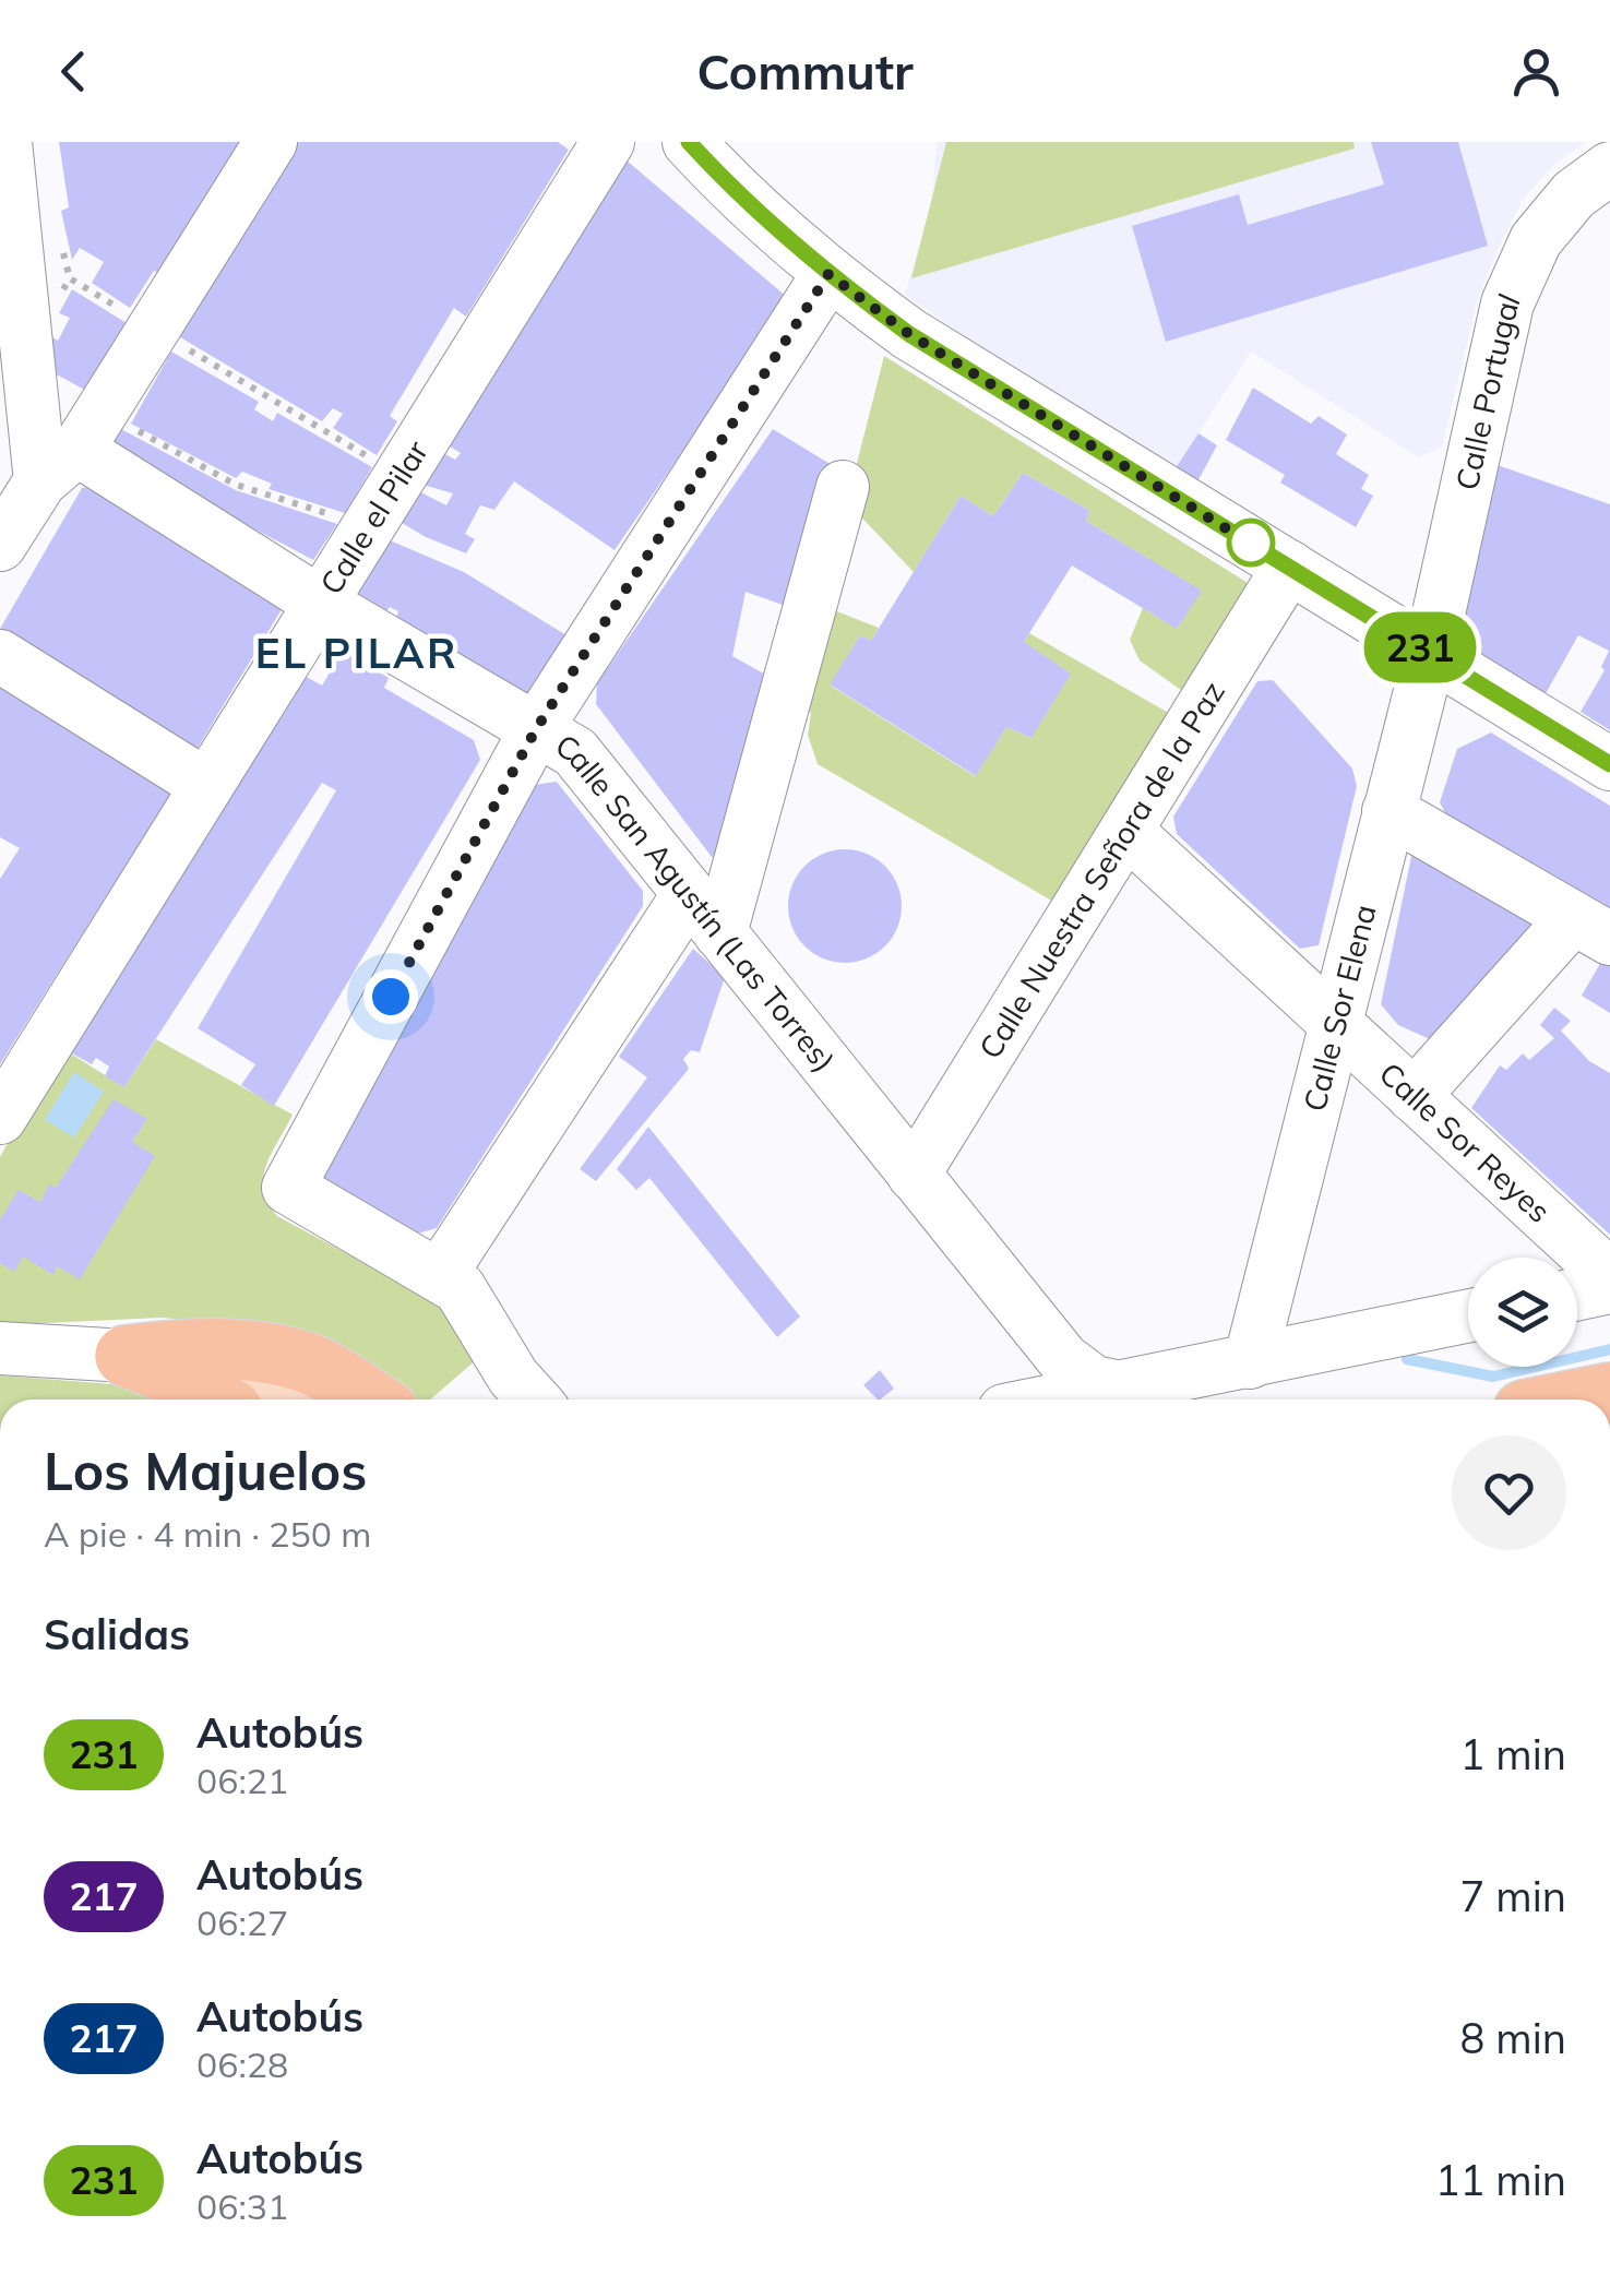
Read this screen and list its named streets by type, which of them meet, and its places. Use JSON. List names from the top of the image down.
{
  "streets": {
    "street": [
      "Calle Portugal",
      "Calle el Pilar",
      "Calle Nuestra Señora de la Paz",
      "Calle San Agustín (Las Torres)",
      "Calle Sor Elena",
      "Calle Sor Reyes"
    ]
  },
  "crossings": [
    ["Calle Portugal", "Calle Sor Elena"],
    ["Calle el Pilar", "Calle San Agustín (Las Torres)"],
    ["Calle Nuestra Señora de la Paz", "Calle San Agustín (Las Torres)"],
    ["Calle Nuestra Señora de la Paz", "Calle Sor Reyes"],
    ["Calle Sor Elena", "Calle Sor Reyes"]
  ],
  "districts": ["EL PILAR"],
  "lines": ["bus line 231"],
  "page": {
    "header": "Commutr",
    "on_map": "231",
    "heading": [
      ["Los Majuelos", "A pie · 4 min · 250 m"],
      "Salidas"
    ],
    "list": [
      {
        "mark": "231",
        "name": "Autobús",
        "note": "06:21",
        "value": "1 min"
      },
      {
        "mark": "217",
        "name": "Autobús",
        "note": "06:27",
        "value": "7 min"
      },
      {
        "mark": "217",
        "name": "Autobús",
        "note": "06:28",
        "value": "8 min"
      },
      {
        "mark": "231",
        "name": "Autobús",
        "note": "06:31",
        "value": "11 min"
      }
    ]
  }
}
